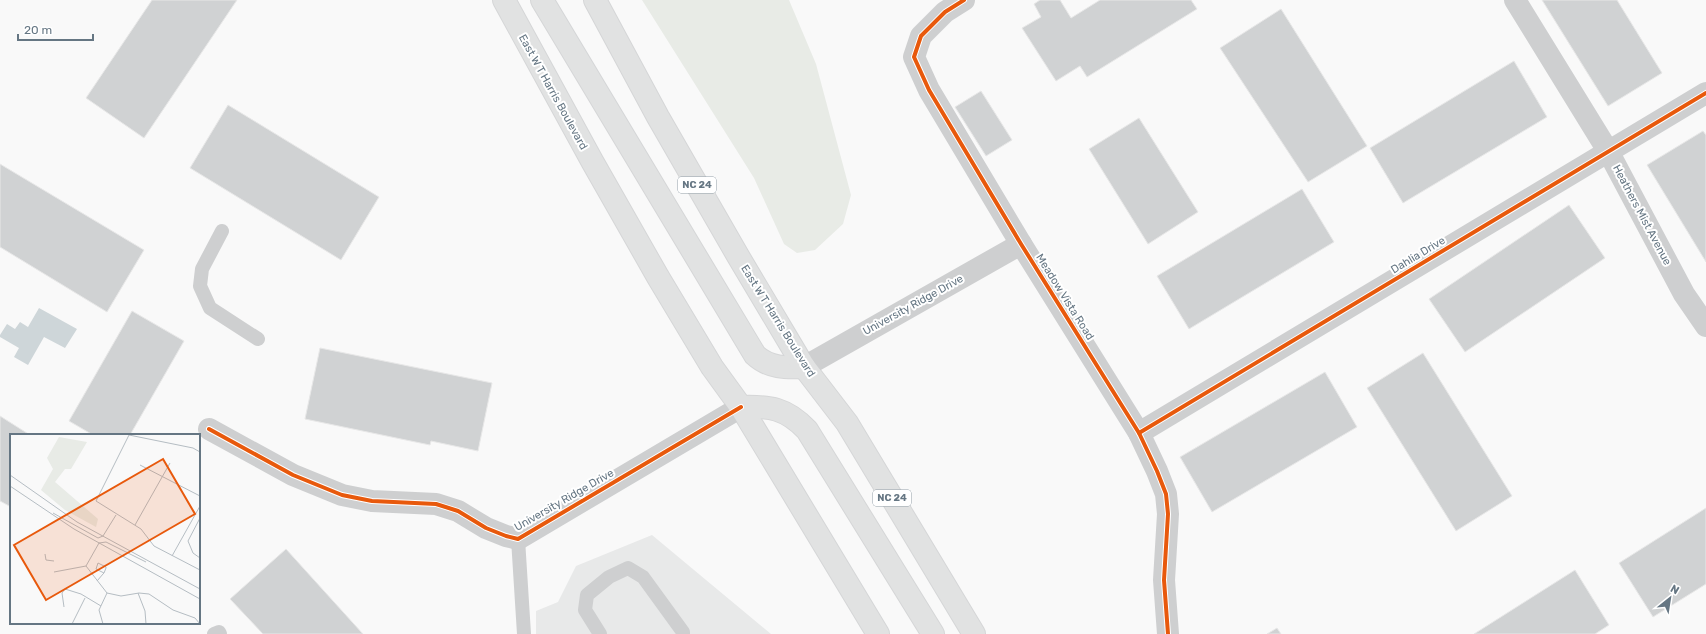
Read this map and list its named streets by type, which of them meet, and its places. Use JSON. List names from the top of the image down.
{
  "streets": {
    "main road": ["East W T Harris Boulevard", "NC 24"],
    "street": [
      "Heathers Mist Avenue",
      "Dahlia Drive",
      "Meadow Vista Road",
      "University Ridge Drive"
    ]
  },
  "crossings": [
    ["East W T Harris Boulevard", "University Ridge Drive"],
    ["Heathers Mist Avenue", "Dahlia Drive"],
    ["Dahlia Drive", "Meadow Vista Road"],
    ["Meadow Vista Road", "University Ridge Drive"]
  ],
  "scale_bar": "20 m",
  "north": "top right"
}
